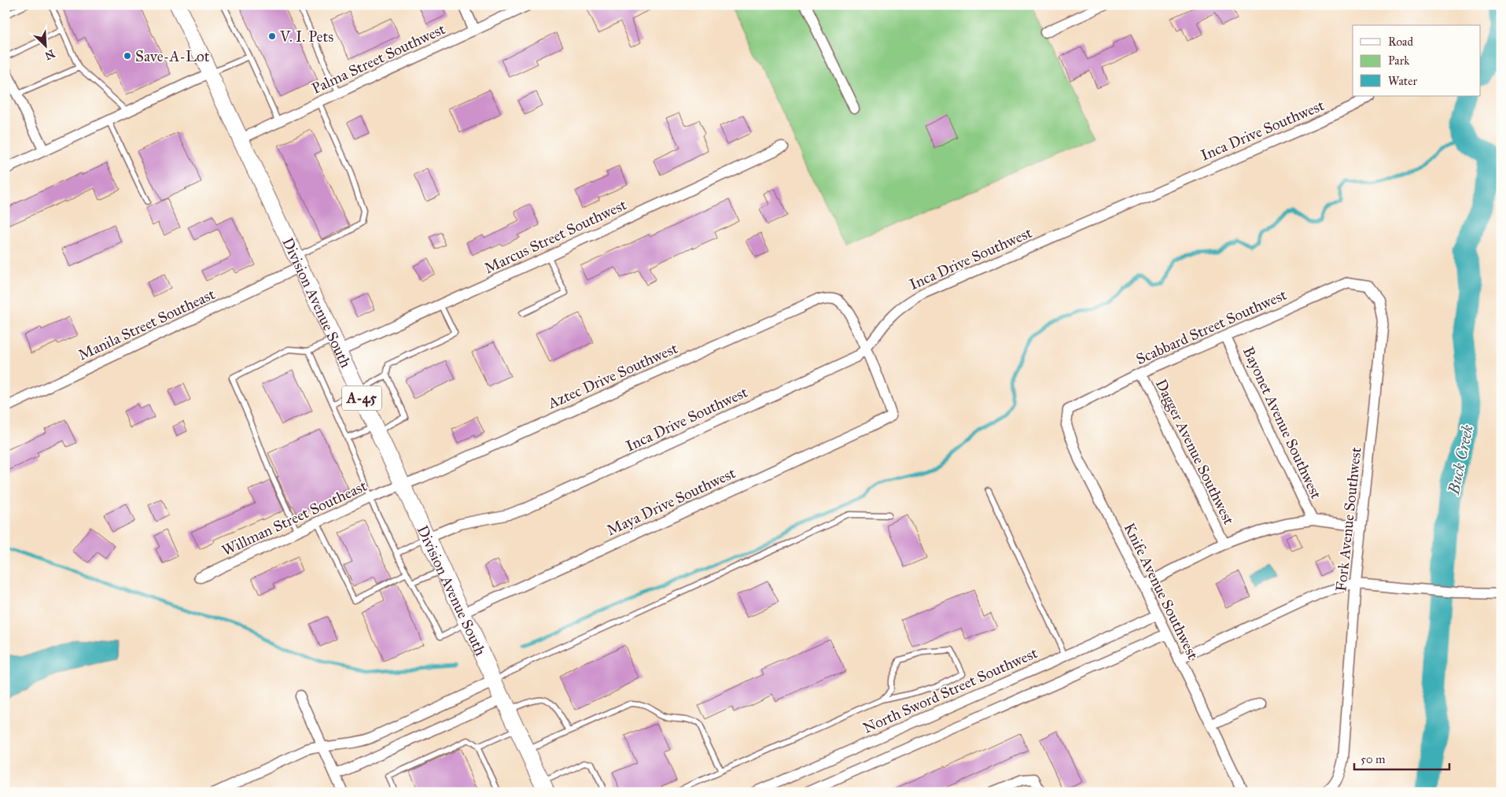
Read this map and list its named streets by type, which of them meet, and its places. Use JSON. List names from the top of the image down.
{
  "streets": {
    "main road": ["Division Avenue South", "A-45"],
    "street": [
      "Palma Street Southwest",
      "Inca Drive Southwest",
      "Marcus Street Southwest",
      "Manila Street Southeast",
      "Scabbard Street Southwest",
      "Aztec Drive Southwest",
      "Bayonet Avenue Southwest",
      "Dagger Avenue Southwest",
      "Maya Drive Southwest",
      "Willman Street Southeast",
      "Fork Avenue Southwest",
      "Knife Avenue Southwest",
      "North Sword Street Southwest"
    ]
  },
  "crossings": [
    ["Palma Street Southwest", "Division Avenue South"],
    ["Inca Drive Southwest", "Division Avenue South"],
    ["Inca Drive Southwest", "Aztec Drive Southwest"],
    ["Inca Drive Southwest", "Maya Drive Southwest"],
    ["Marcus Street Southwest", "Division Avenue South"],
    ["Division Avenue South", "Manila Street Southeast"],
    ["Division Avenue South", "Aztec Drive Southwest"],
    ["Division Avenue South", "Maya Drive Southwest"],
    ["Division Avenue South", "Willman Street Southeast"],
    ["Scabbard Street Southwest", "Bayonet Avenue Southwest"],
    ["Scabbard Street Southwest", "Dagger Avenue Southwest"],
    ["Scabbard Street Southwest", "Fork Avenue Southwest"],
    ["Scabbard Street Southwest", "Knife Avenue Southwest"],
    ["Aztec Drive Southwest", "Maya Drive Southwest"],
    ["Aztec Drive Southwest", "Willman Street Southeast"],
    ["Knife Avenue Southwest", "North Sword Street Southwest"]
  ],
  "water": ["Buck Creek"],
  "places": ["V. I. Pets", "Save-A-Lot"],
  "legend": ["Road", "Park", "Water"],
  "scale_bar": "50 m",
  "north": "bottom right"
}
